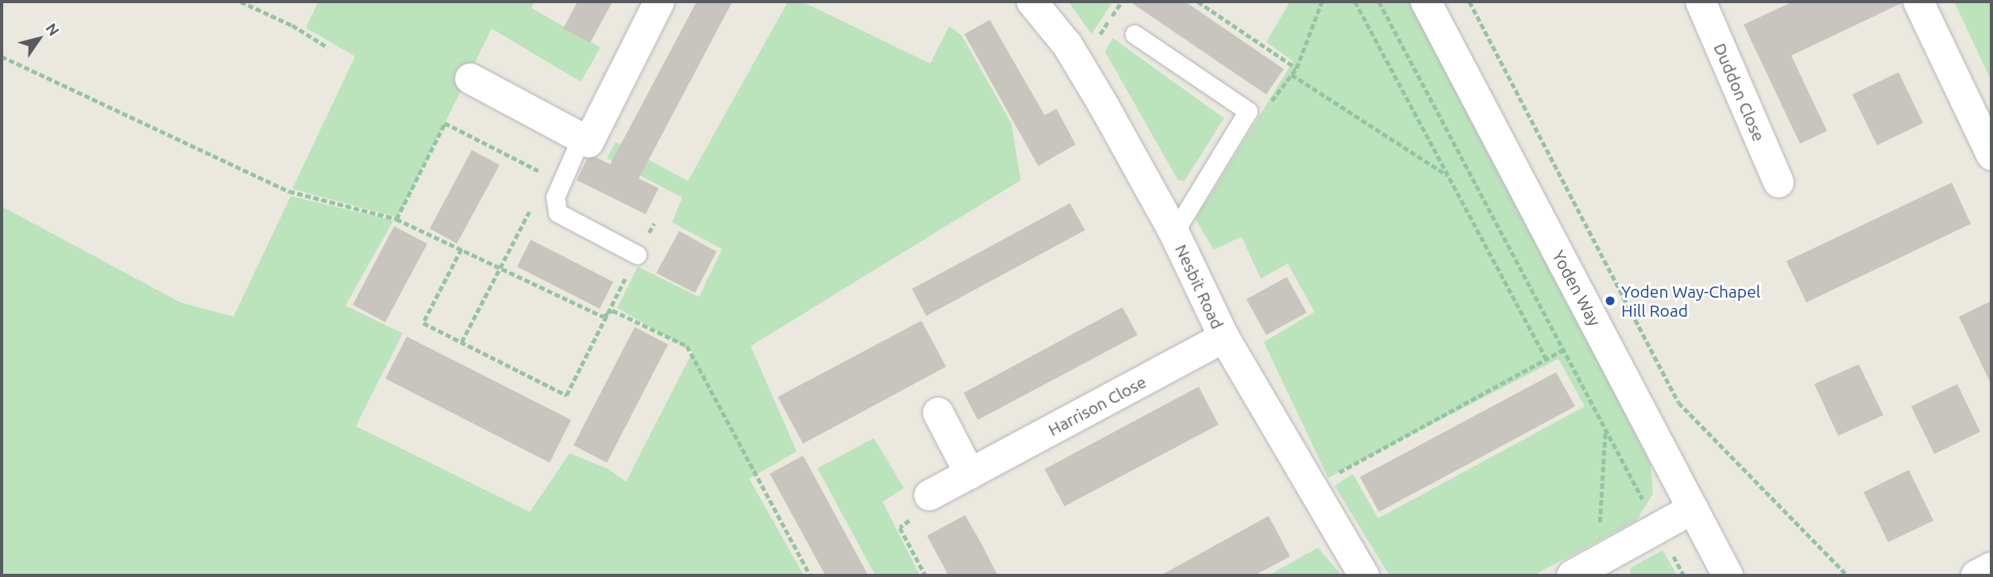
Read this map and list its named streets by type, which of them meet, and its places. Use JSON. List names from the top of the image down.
{
  "streets": {
    "street": [
      "Duddon Close",
      "Nesbit Road",
      "Yoden Way",
      "Harrison Close"
    ]
  },
  "crossings": [
    ["Nesbit Road", "Harrison Close"]
  ],
  "places": ["Yoden Way-Chapel Hill Road"],
  "north": "top right"
}
